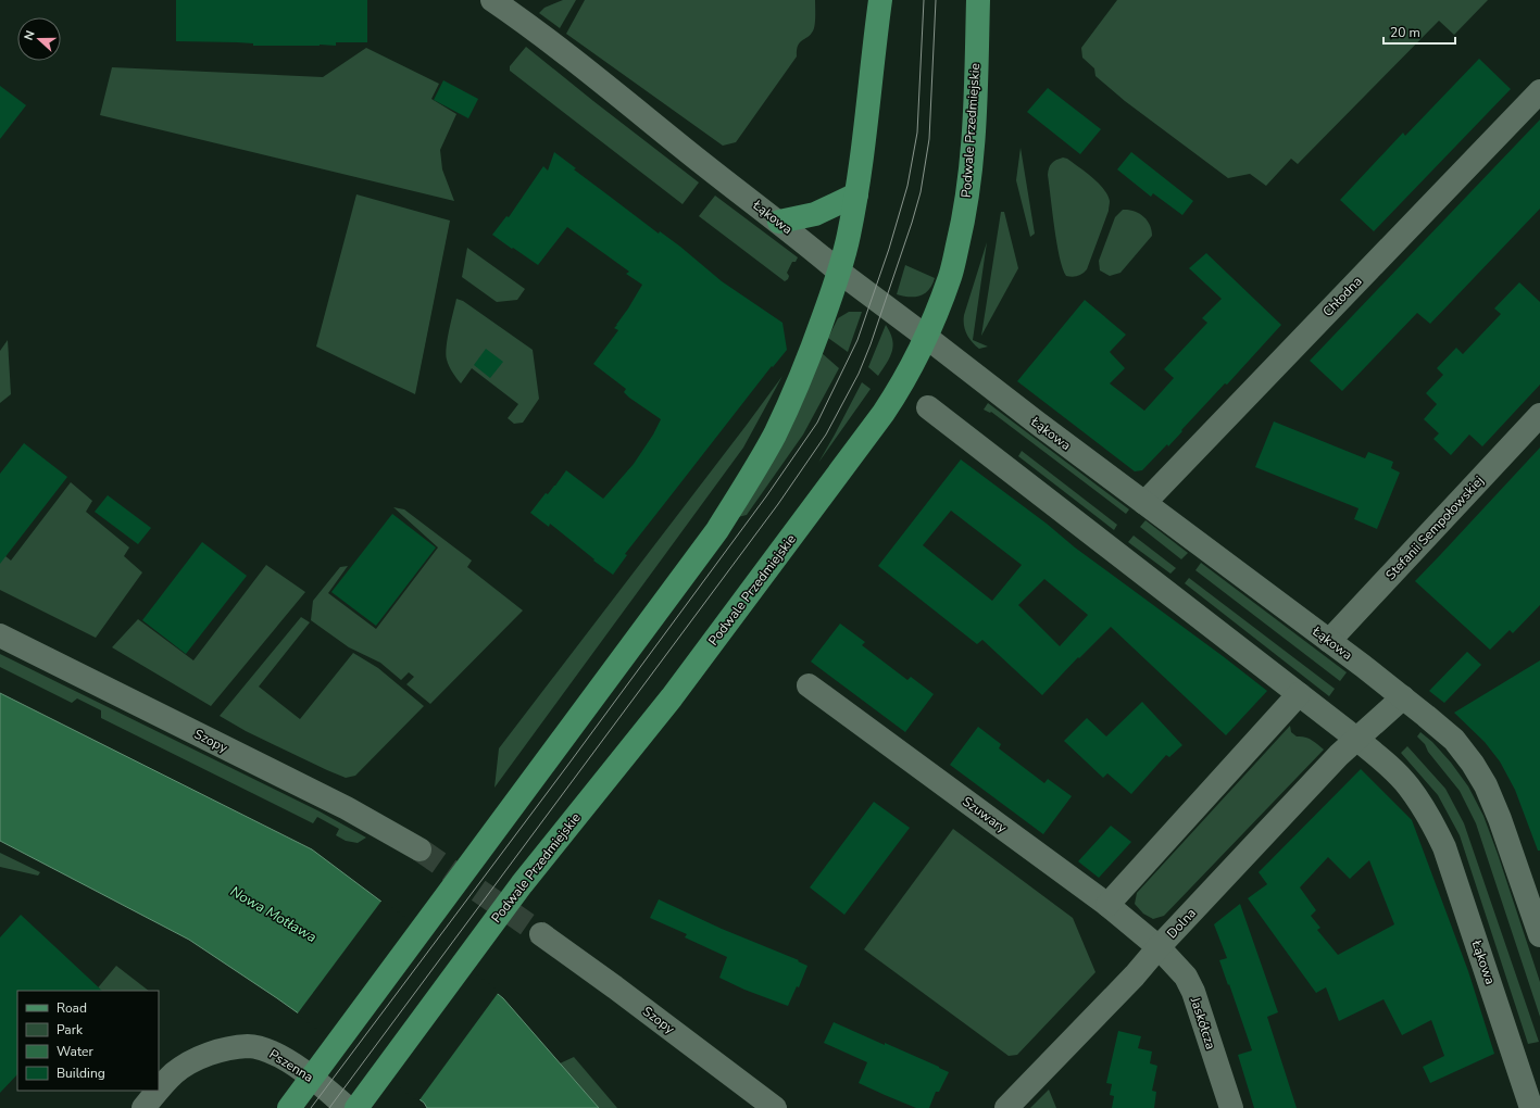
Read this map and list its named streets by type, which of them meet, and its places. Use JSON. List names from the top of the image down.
{
  "streets": {
    "main road": ["Podwale Przedmiejskie"],
    "street": [
      "Łąkowa",
      "Chłodna",
      "Stefanii Sempołowskiej",
      "Szopy",
      "Szuwary",
      "Dolna",
      "Jaskółcza",
      "Pszenna"
    ]
  },
  "crossings": [
    ["Podwale Przedmiejskie", "Łąkowa"],
    ["Łąkowa", "Chłodna"],
    ["Łąkowa", "Stefanii Sempołowskiej"],
    ["Łąkowa", "Dolna"],
    ["Szuwary", "Dolna"],
    ["Szuwary", "Jaskółcza"],
    ["Dolna", "Jaskółcza"]
  ],
  "water": ["Nowa Motława"],
  "legend": [
    "Road",
    "Park",
    "Water",
    "Building"
  ],
  "scale_bar": "20 m",
  "north": "left"
}
